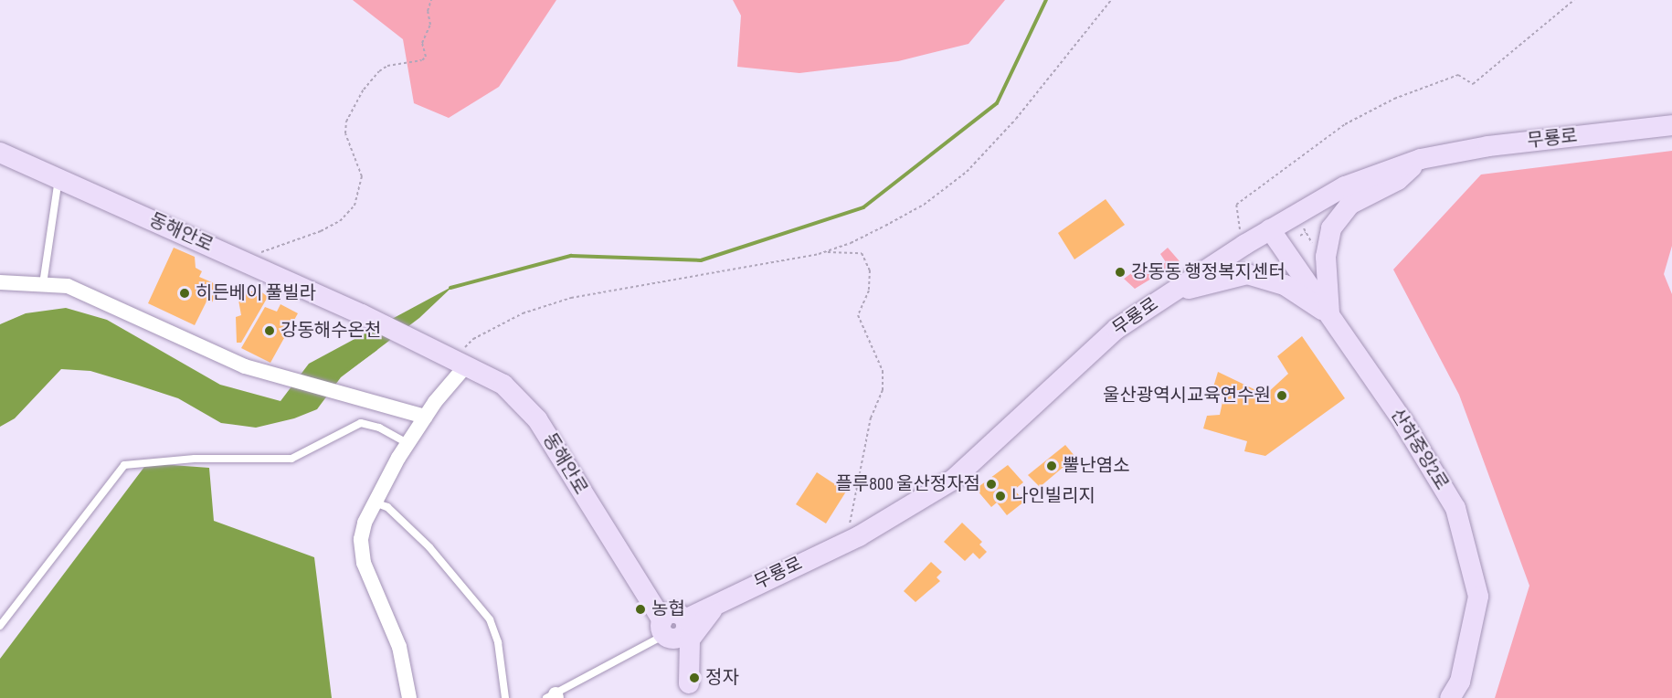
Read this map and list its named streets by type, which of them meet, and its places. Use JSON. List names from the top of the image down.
{
  "streets": {
    "main road": ["무룡로", "동해안로", "산하중앙2로"]
  },
  "crossings": [
    ["무룡로", "동해안로"],
    ["무룡로", "산하중앙2로"]
  ],
  "places": [
    "강동동 행정복지센터",
    "히든베이 풀빌라",
    "강동해수온천",
    "울산광역시교육연수원",
    "뿔난염소",
    "플루800 울산정자점",
    "나인빌리지",
    "농협",
    "정자"
  ]
}
